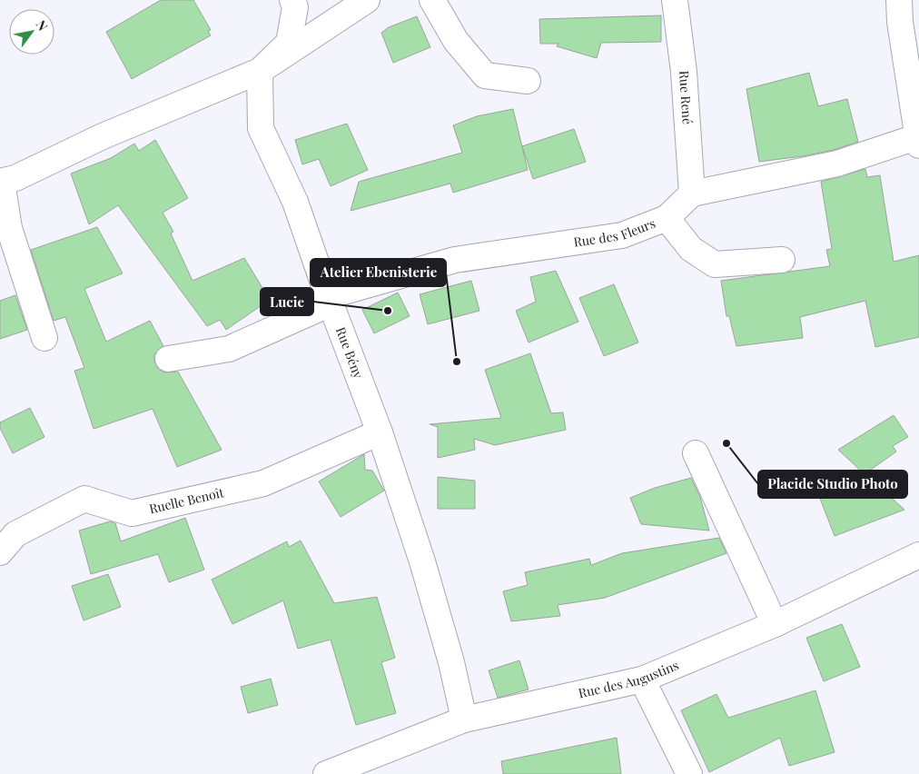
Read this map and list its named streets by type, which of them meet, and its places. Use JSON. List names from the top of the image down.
{
  "streets": {
    "street": [
      "Rue René",
      "Rue des Fleurs",
      "Rue Bény",
      "Ruelle Benoît",
      "Rue des Augustins"
    ]
  },
  "crossings": [
    ["Rue René", "Rue des Fleurs"],
    ["Rue des Fleurs", "Rue Bény"],
    ["Rue Bény", "Ruelle Benoît"],
    ["Rue Bény", "Rue des Augustins"]
  ],
  "places": ["Lucie", "Atelier Ebenisterie", "Placide Studio Photo"],
  "north": "top right"
}
